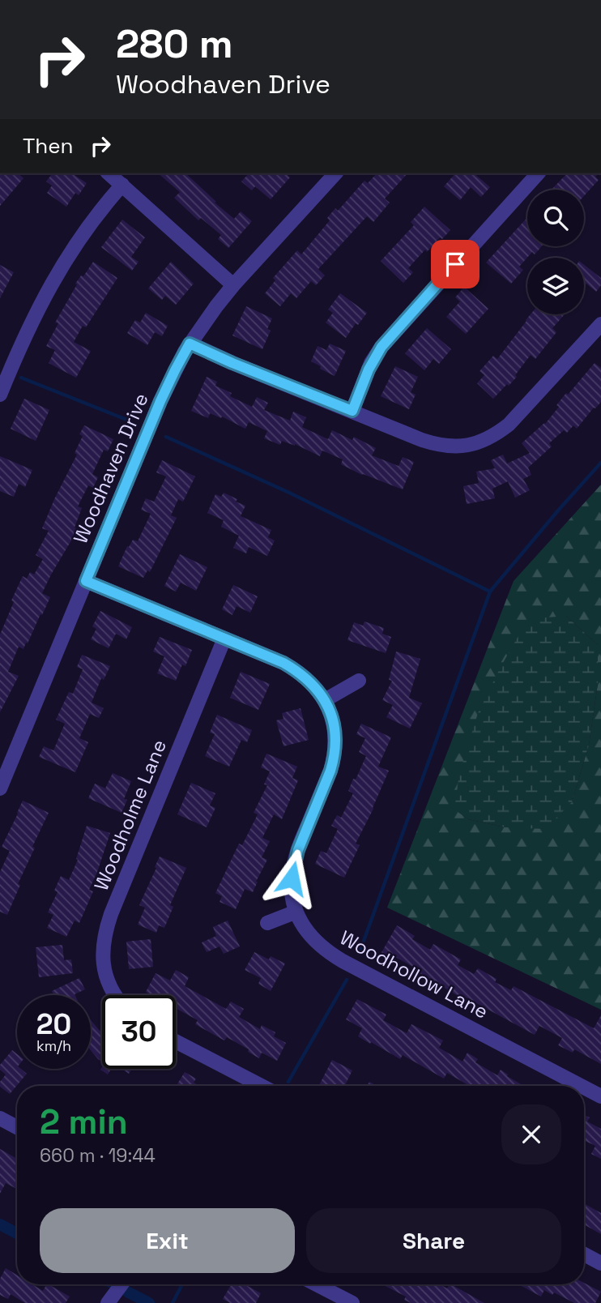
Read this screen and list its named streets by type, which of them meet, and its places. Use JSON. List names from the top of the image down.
{
  "streets": {
    "street": ["Woodhaven Drive", "Woodholme Lane", "Woodhollow Lane"]
  },
  "crossings": [
    ["Woodhaven Drive", "Woodhollow Lane"],
    ["Woodholme Lane", "Woodhollow Lane"]
  ],
  "page": {
    "turn": ["280 m", "Woodhaven Drive"],
    "then": "Then",
    "speed": "20 km/h",
    "limit": "30",
    "heading": ["2 min", "660 m · 19:44"],
    "buttons": ["Exit", "Share"]
  }
}
